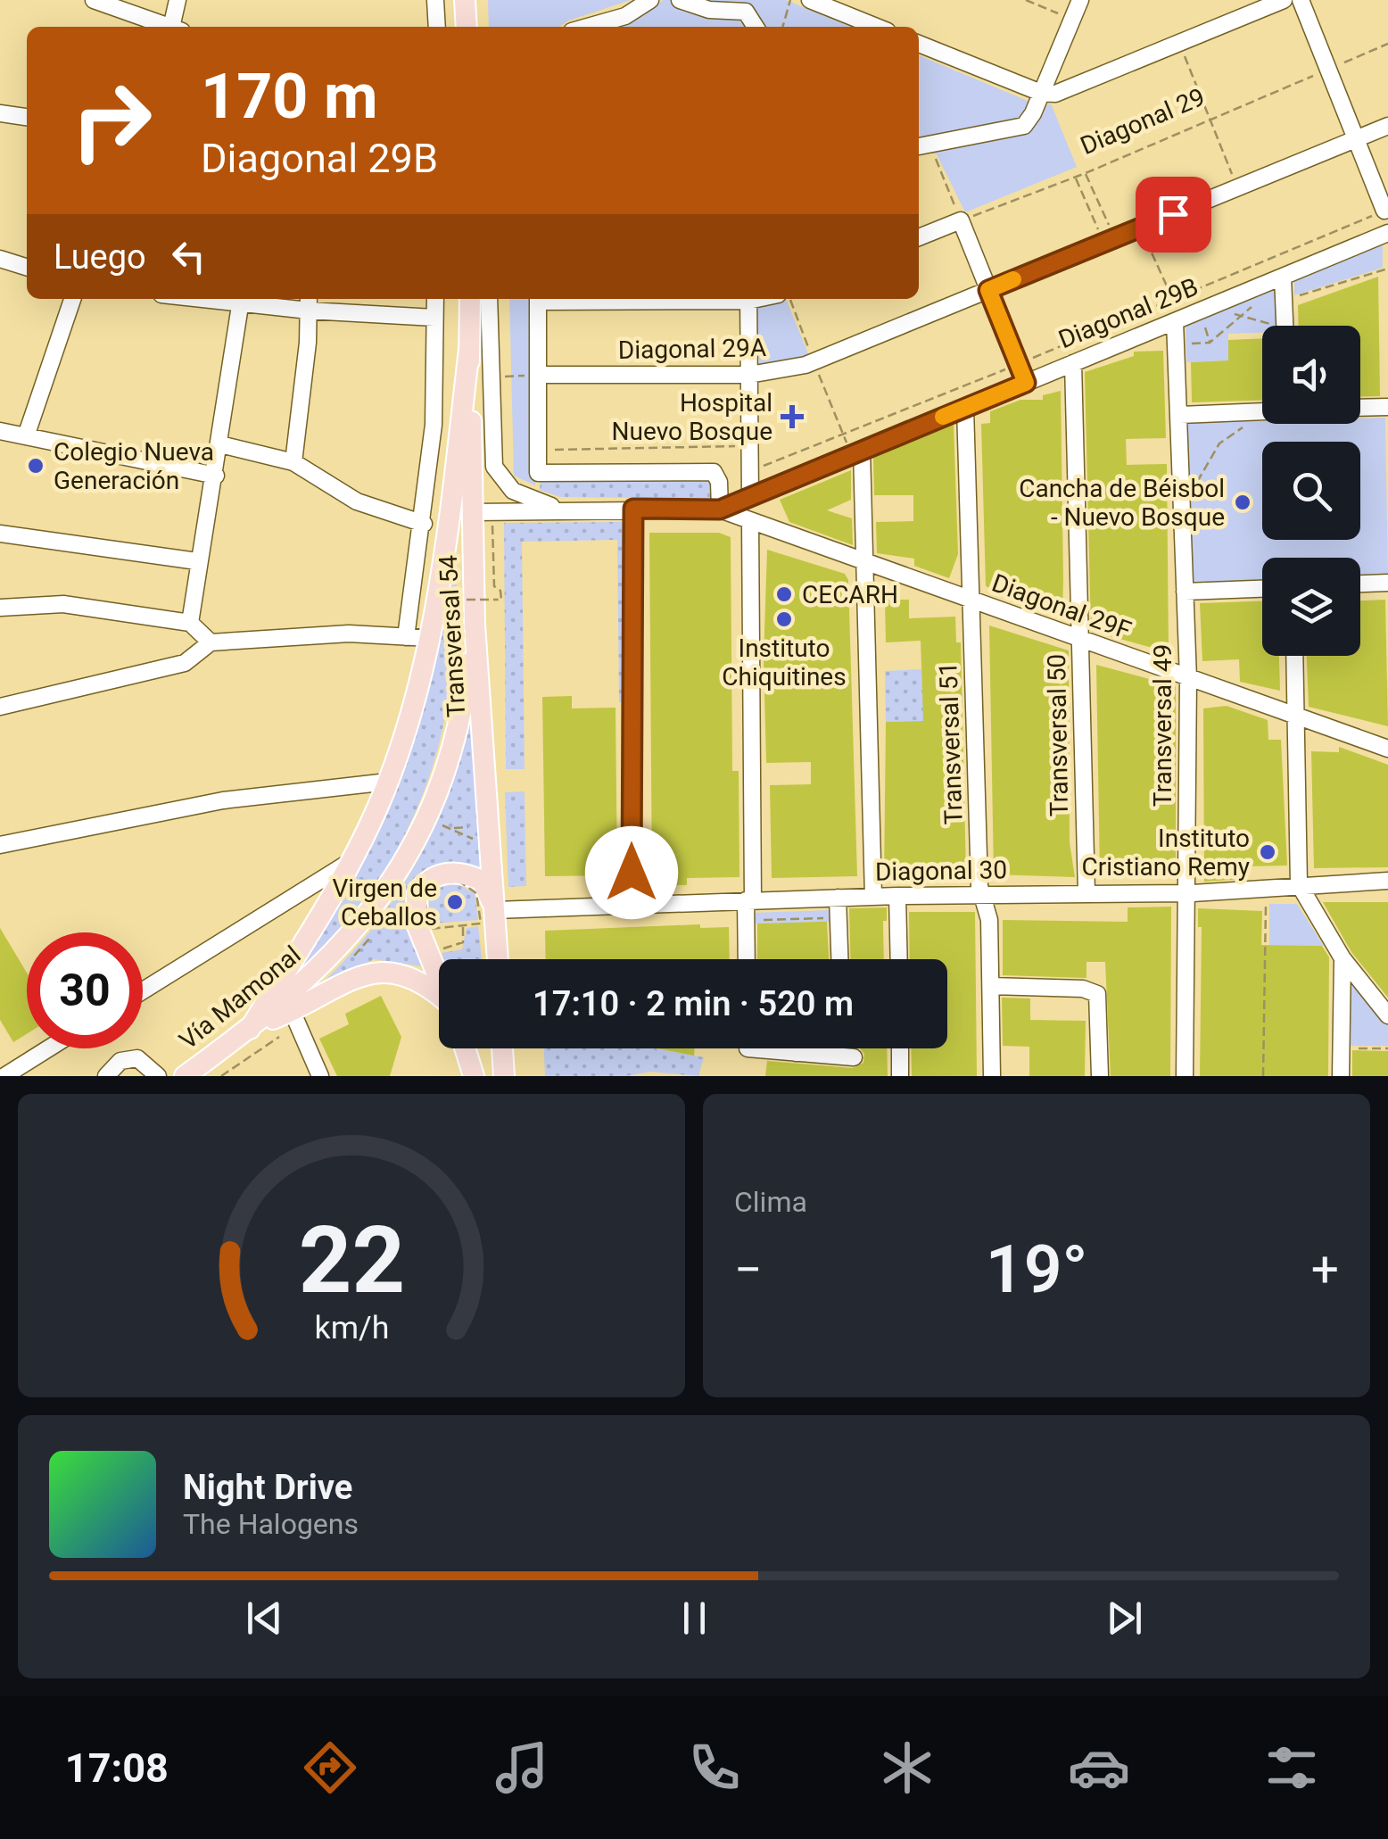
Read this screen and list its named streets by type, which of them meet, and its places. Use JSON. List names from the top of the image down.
{
  "streets": {
    "main road": ["Transversal 54", "Vía Mamonal"],
    "street": [
      "Diagonal 29B",
      "Diagonal 29A",
      "Diagonal 29F",
      "Transversal 49",
      "Transversal 50",
      "Transversal 51",
      "Diagonal 30"
    ],
    "path": ["Diagonal 29"]
  },
  "crossings": [
    ["Diagonal 29B", "Diagonal 29F"],
    ["Diagonal 29B", "Transversal 54"],
    ["Diagonal 29B", "Transversal 49"],
    ["Diagonal 29B", "Transversal 50"],
    ["Diagonal 29B", "Transversal 51"],
    ["Diagonal 29F", "Transversal 49"],
    ["Diagonal 29F", "Transversal 50"],
    ["Diagonal 29F", "Transversal 51"],
    ["Transversal 54", "Diagonal 30"],
    ["Transversal 54", "Vía Mamonal"],
    ["Transversal 49", "Diagonal 30"],
    ["Transversal 50", "Diagonal 30"],
    ["Transversal 51", "Diagonal 30"]
  ],
  "places": {
    "health": ["Hospital Nuevo Bosque"],
    "other": [
      "Colegio Nueva Generación",
      "Cancha de Béisbol - Nuevo Bosque",
      "CECARH",
      "Instituto Chiquitines",
      "Instituto Cristiano Remy",
      "Virgen de Ceballos"
    ]
  },
  "page": {
    "turn": ["170 m", "Diagonal 29B"],
    "then": "Luego",
    "limit": "30",
    "trip": "17:10 · 2 min · 520 m",
    "tile": "Clima",
    "heat": ["−", "19°", "+"],
    "song": ["Night Drive", "The Halogens"],
    "tabs": "17:08",
    "gauge": ["22", "km/h"]
  }
}
